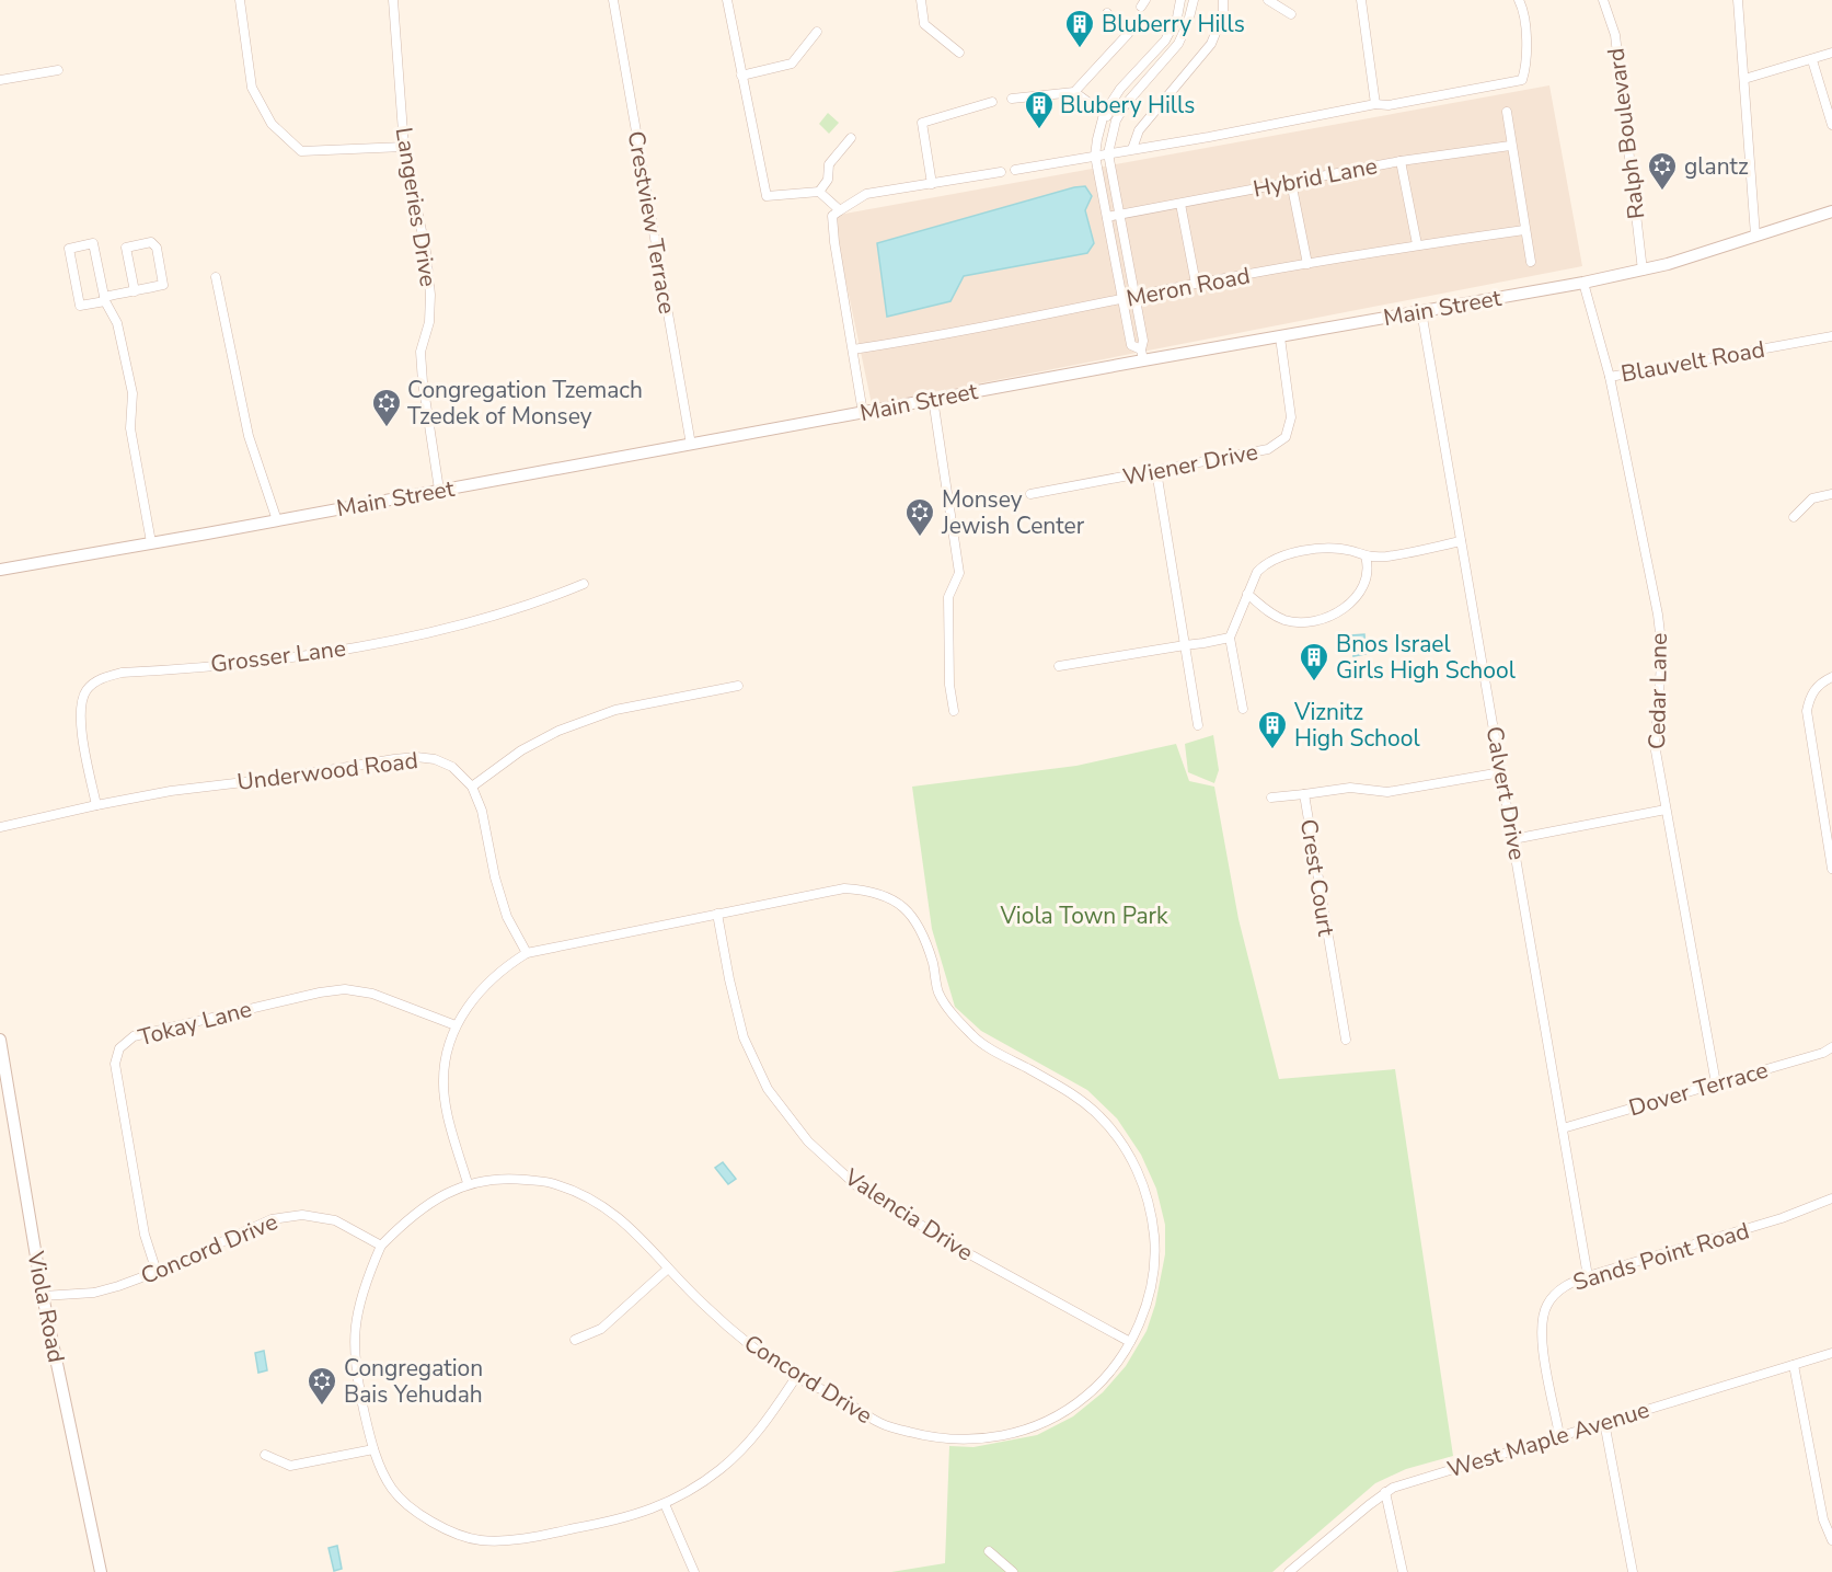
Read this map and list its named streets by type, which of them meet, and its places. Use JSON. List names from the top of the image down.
{
  "streets": {
    "main road": ["Main Street", "Viola Road"],
    "street": [
      "Ralph Boulevard",
      "Hybrid Lane",
      "Langeries Drive",
      "Crestview Terrace",
      "Meron Road",
      "Blauvelt Road",
      "Wiener Drive",
      "Grosser Lane",
      "Cedar Lane",
      "Underwood Road",
      "Calvert Drive",
      "Crest Court",
      "Tokay Lane",
      "Dover Terrace",
      "Valencia Drive",
      "Concord Drive",
      "Sands Point Road",
      "West Maple Avenue"
    ]
  },
  "crossings": [
    ["Ralph Boulevard", "Main Street"],
    ["Langeries Drive", "Main Street"],
    ["Crestview Terrace", "Main Street"],
    ["Main Street", "Blauvelt Road"],
    ["Main Street", "Wiener Drive"],
    ["Main Street", "Calvert Drive"],
    ["Blauvelt Road", "Cedar Lane"],
    ["Grosser Lane", "Underwood Road"],
    ["Cedar Lane", "Dover Terrace"],
    ["Calvert Drive", "Crest Court"],
    ["Calvert Drive", "Dover Terrace"],
    ["Calvert Drive", "Sands Point Road"],
    ["Tokay Lane", "Concord Drive"],
    ["Valencia Drive", "Concord Drive"],
    ["Concord Drive", "Viola Road"],
    ["Sands Point Road", "West Maple Avenue"]
  ],
  "parks": ["Viola Town Park"],
  "places": {
    "building": [
      "Bluberry Hills",
      "Blubery Hills",
      "Bnos Israel Girls High School",
      "Viznitz High School"
    ],
    "synagogue": [
      "glantz",
      "Congregation Tzemach Tzedek of Monsey",
      "Monsey Jewish Center",
      "Congregation Bais Yehudah"
    ]
  }
}
